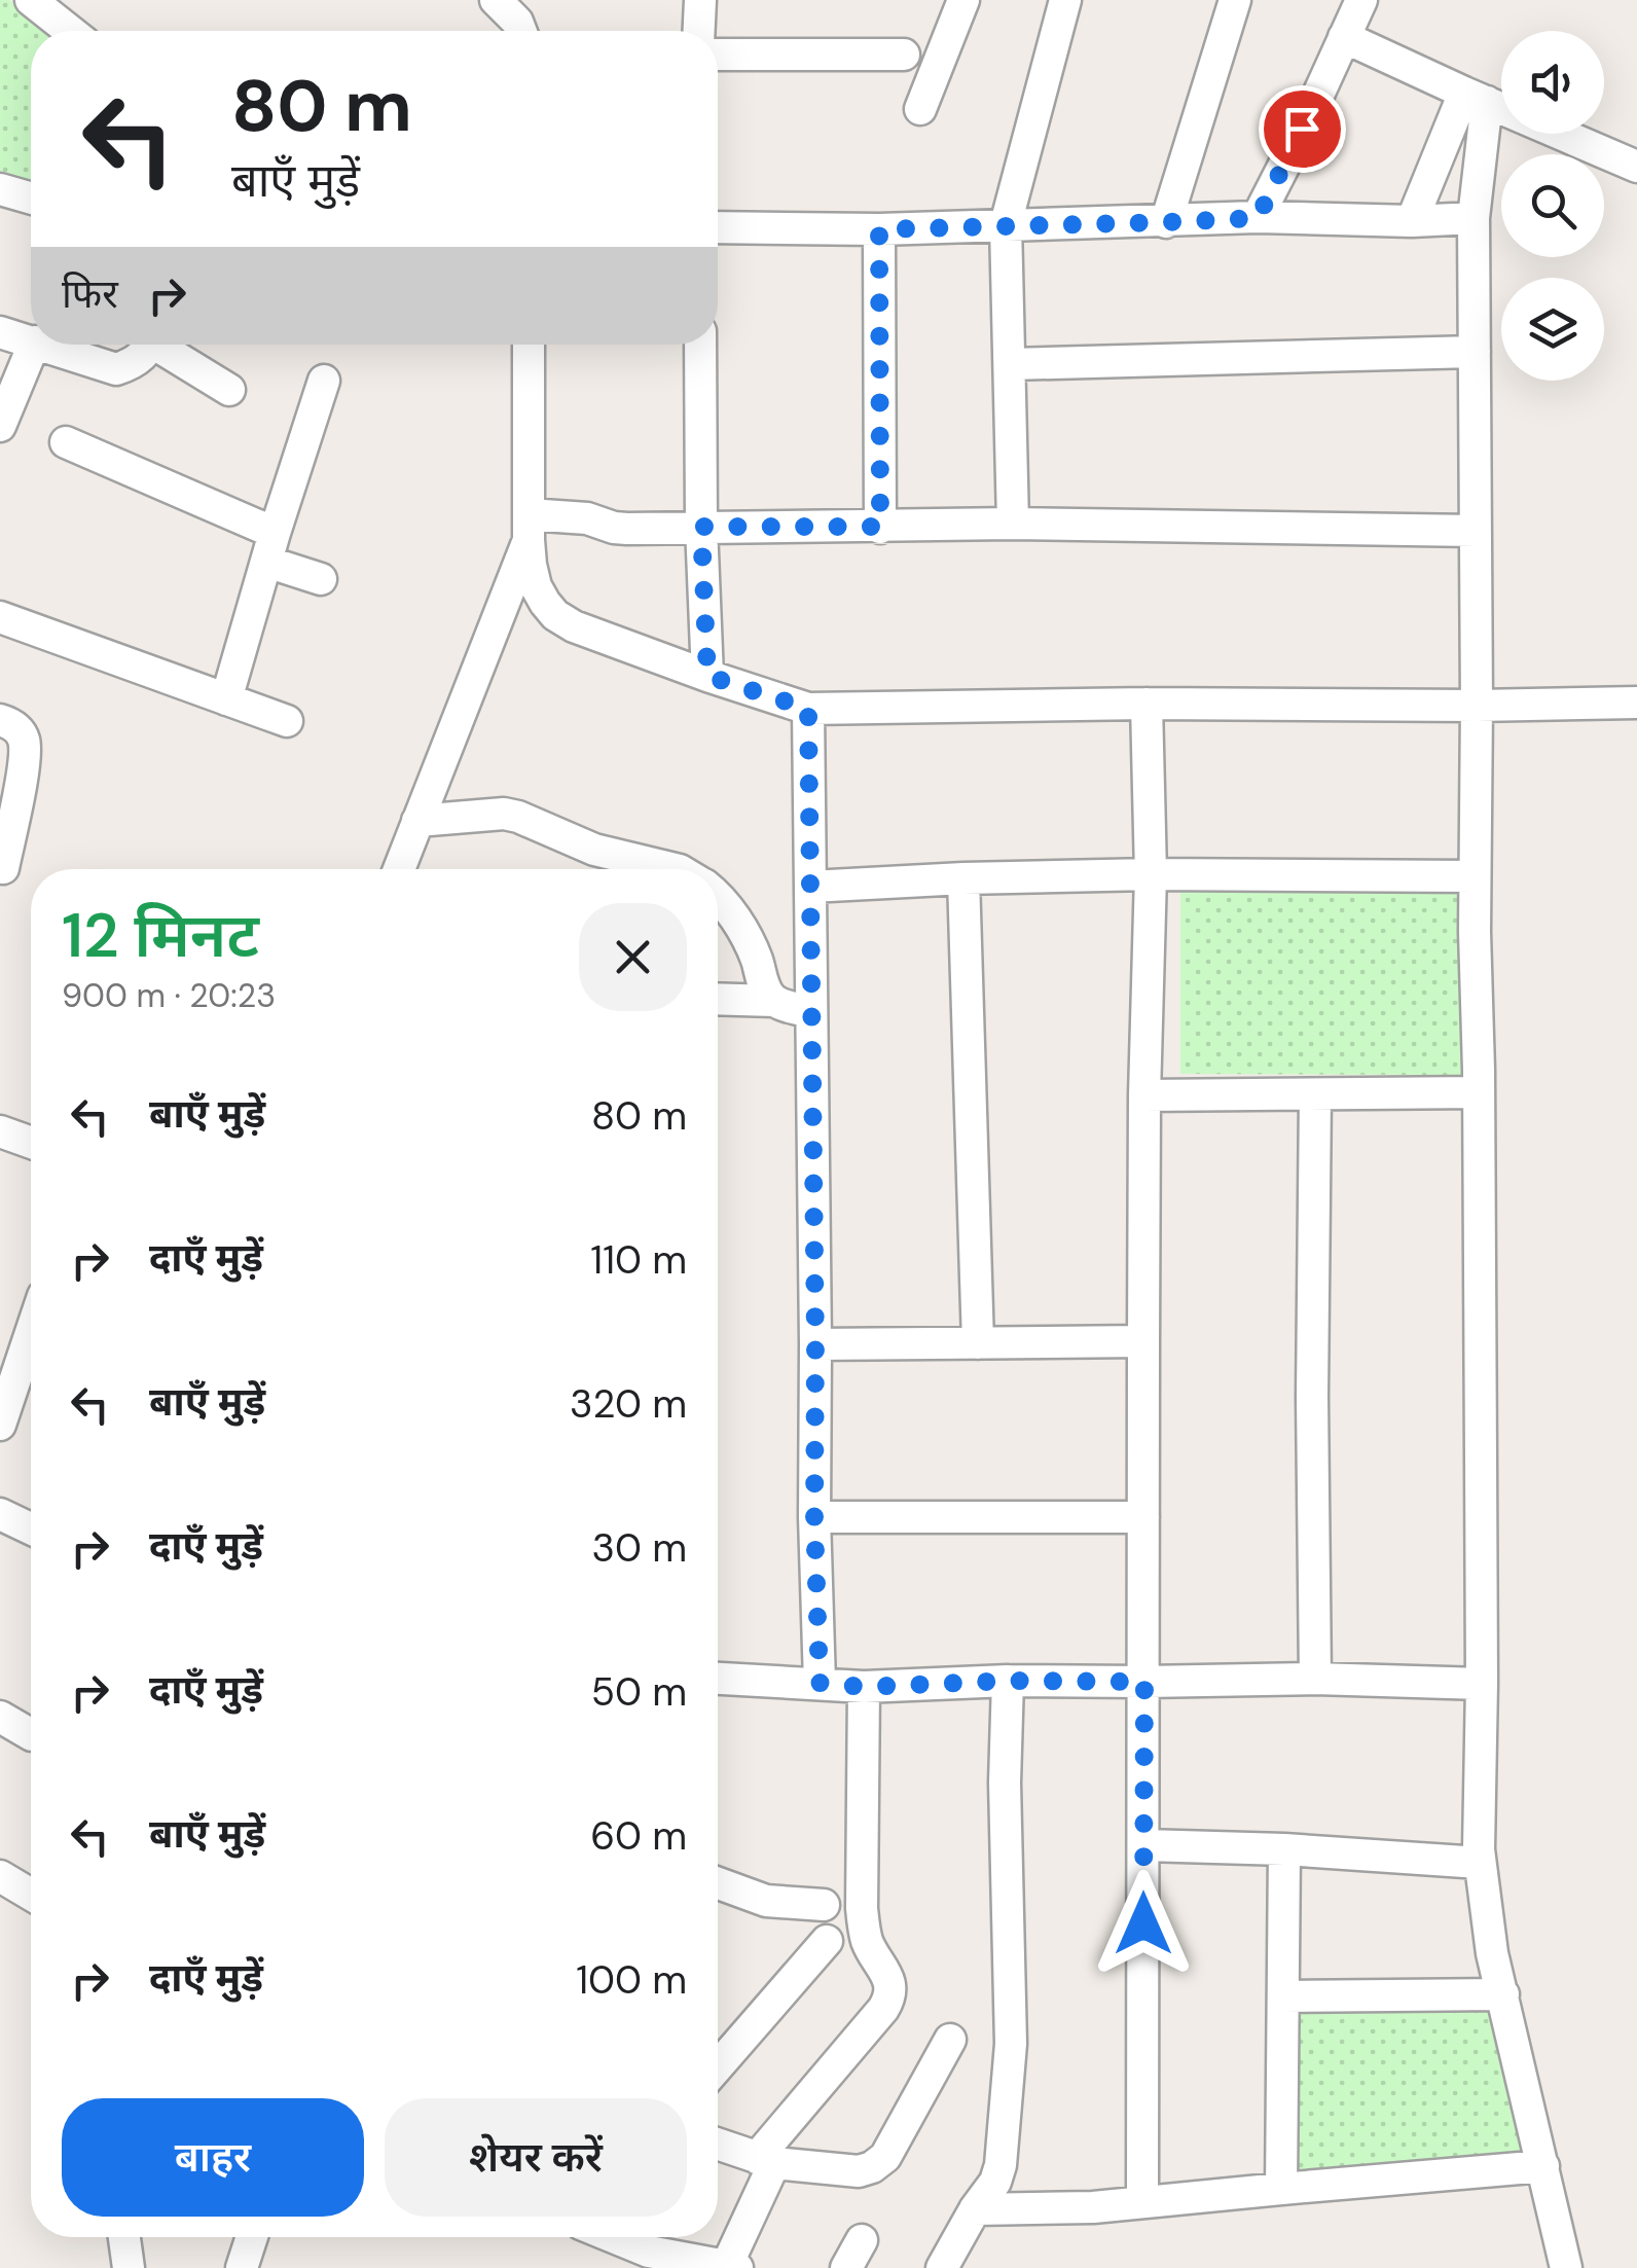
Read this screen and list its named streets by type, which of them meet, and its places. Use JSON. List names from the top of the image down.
{
  "page": {
    "turn": ["80 m", "बाएँ मुड़ें"],
    "then": "फिर",
    "heading": ["12 मिनट", "900 m · 20:23"],
    "list": [
      {
        "name": "बाएँ मुड़ें",
        "value": "80 m"
      },
      {
        "name": "दाएँ मुड़ें",
        "value": "110 m"
      },
      {
        "name": "बाएँ मुड़ें",
        "value": "320 m"
      },
      {
        "name": "दाएँ मुड़ें",
        "value": "30 m"
      },
      {
        "name": "दाएँ मुड़ें",
        "value": "50 m"
      },
      {
        "name": "बाएँ मुड़ें",
        "value": "60 m"
      },
      {
        "name": "दाएँ मुड़ें",
        "value": "100 m"
      }
    ],
    "buttons": ["बाहर", "शेयर करें"]
  }
}
